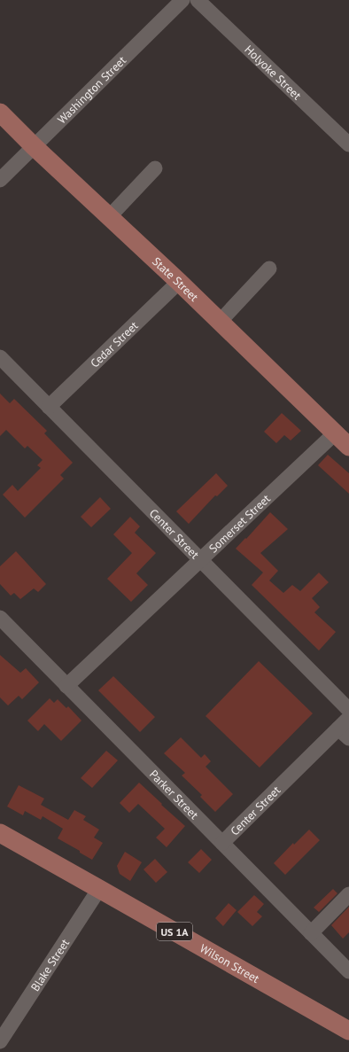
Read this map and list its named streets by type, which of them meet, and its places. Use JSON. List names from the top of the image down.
{
  "streets": {
    "main road": ["State Street", "US 1A", "Wilson Street"],
    "street": [
      "Holyoke Street",
      "Washington Street",
      "Cedar Street",
      "Somerset Street",
      "Center Street",
      "Parker Street",
      "Blake Street"
    ]
  },
  "crossings": [
    ["Washington Street", "State Street"],
    ["State Street", "Cedar Street"],
    ["State Street", "Somerset Street"],
    ["Cedar Street", "Center Street"],
    ["Somerset Street", "Center Street"],
    ["Somerset Street", "Parker Street"],
    ["Center Street", "Parker Street"],
    ["Wilson Street", "Blake Street"]
  ]
}
